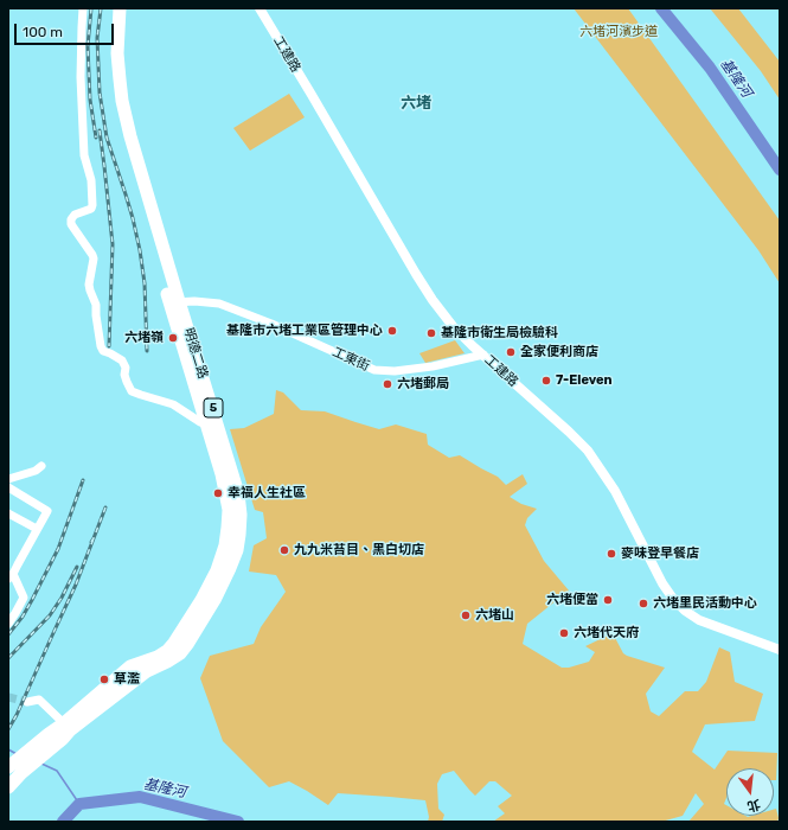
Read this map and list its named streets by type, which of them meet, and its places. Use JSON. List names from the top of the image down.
{
  "streets": {
    "main road": ["明德二路", "5"],
    "street": ["工建路", "工東街"]
  },
  "crossings": [
    ["工建路", "工東街"],
    ["明德二路", "工東街"],
    ["明德二路", "5"]
  ],
  "districts": ["六堵"],
  "water": ["基隆河"],
  "parks": ["六堵河濱步道"],
  "places": [
    "基隆市六堵工業區管理中心",
    "基隆市衛生局檢驗科",
    "六堵嶺",
    "全家便利商店",
    "7-Eleven",
    "六堵郵局",
    "幸福人生社區",
    "九九米苔目、黑白切店",
    "麥味登早餐店",
    "六堵便當",
    "六堵里民活動中心",
    "六堵山",
    "六堵代天府",
    "草濫"
  ],
  "scale_bar": "100 m",
  "north": "bottom"
}
